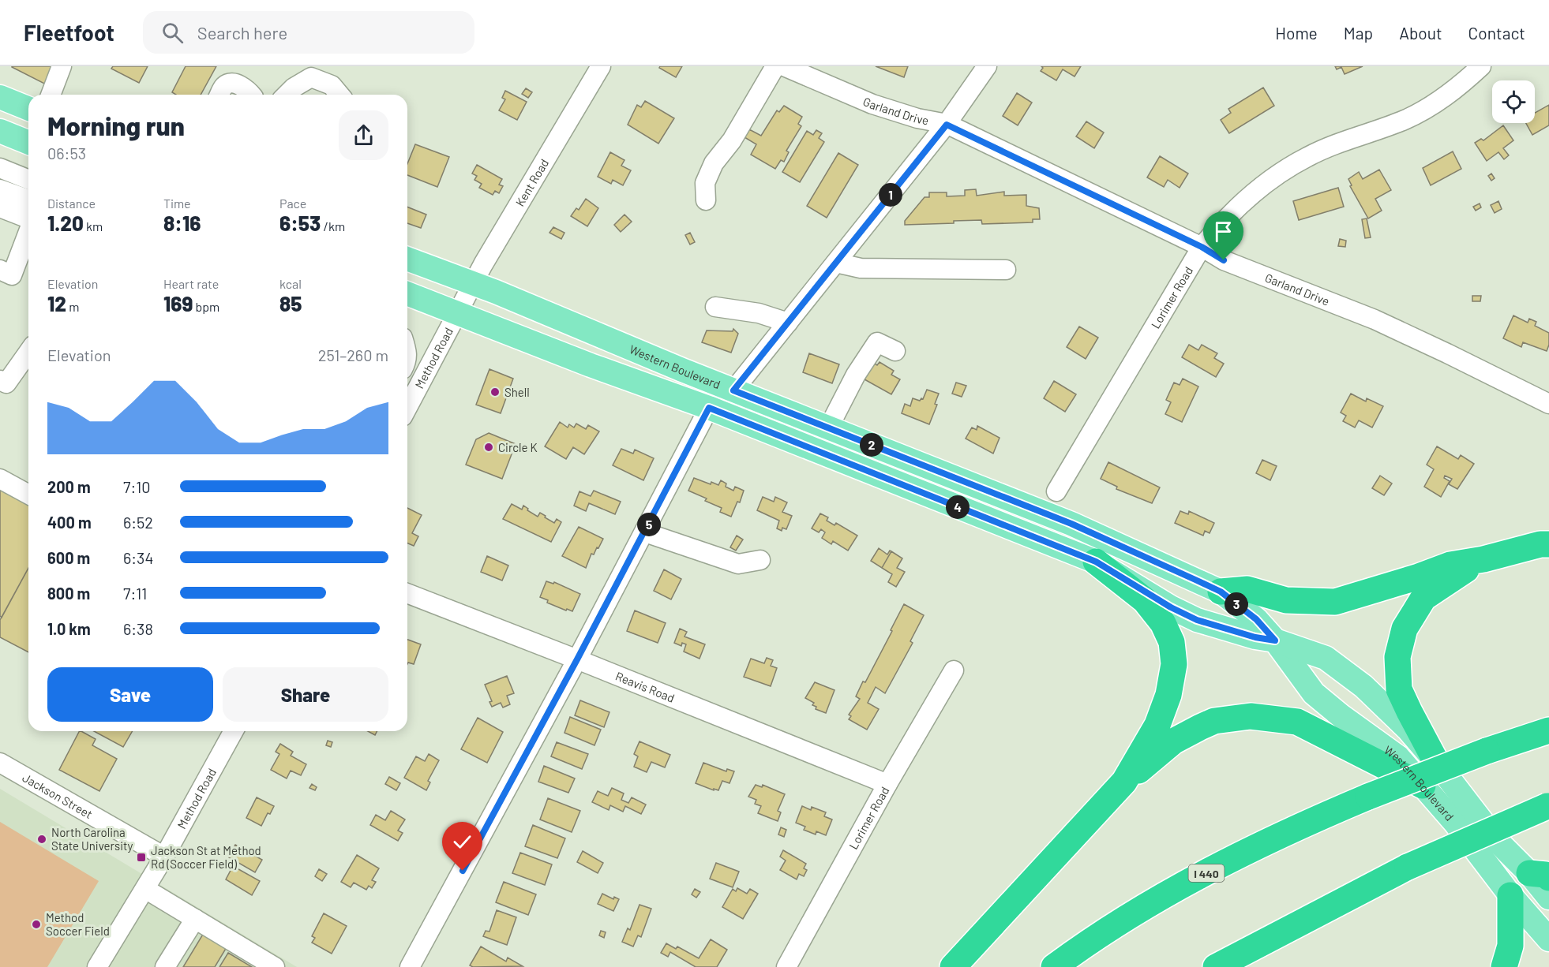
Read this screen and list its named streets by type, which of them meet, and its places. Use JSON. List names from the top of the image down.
{
  "streets": {
    "highway": ["I 440"],
    "main road": ["Western Boulevard"],
    "street": [
      "Garland Drive",
      "Kent Road",
      "Lorimer Road",
      "Method Road",
      "Reavis Road",
      "Jackson Street"
    ]
  },
  "crossings": [
    ["Garland Drive", "Lorimer Road"],
    ["Kent Road", "Method Road"],
    ["Kent Road", "Western Boulevard"],
    ["Lorimer Road", "Reavis Road"],
    ["Method Road", "Western Boulevard"],
    ["Method Road", "Jackson Street"]
  ],
  "places": {
    "other": [
      "Shell",
      "Circle K",
      "North Carolina State University",
      "Method Soccer Field"
    ],
    "transit": ["Jackson St at Method Rd (Soccer Field)"]
  },
  "page": {
    "header": "Fleetfoot",
    "search": "Search here",
    "nav": [
      "Home",
      "Map",
      "About",
      "Contact"
    ],
    "heading": ["Morning run", "06:53"],
    "stats": [
      ["Distance", "1.20 km"],
      ["Time", "8:16"],
      ["Pace", "6:53 /km"],
      ["Elevation", "12 m"],
      ["Heart rate", "169 bpm"],
      ["kcal", "85"]
    ],
    "pins": [
      "1",
      "2",
      "4",
      "5",
      "3"
    ],
    "chart": ["Elevation", "251–260 m"],
    "list": [
      {
        "name": "200 m",
        "note": "7:10"
      },
      {
        "name": "400 m",
        "note": "6:52"
      },
      {
        "name": "600 m",
        "note": "6:34"
      },
      {
        "name": "800 m",
        "note": "7:11"
      },
      {
        "name": "1.0 km",
        "note": "6:38"
      }
    ],
    "buttons": ["Save", "Share"]
  }
}
